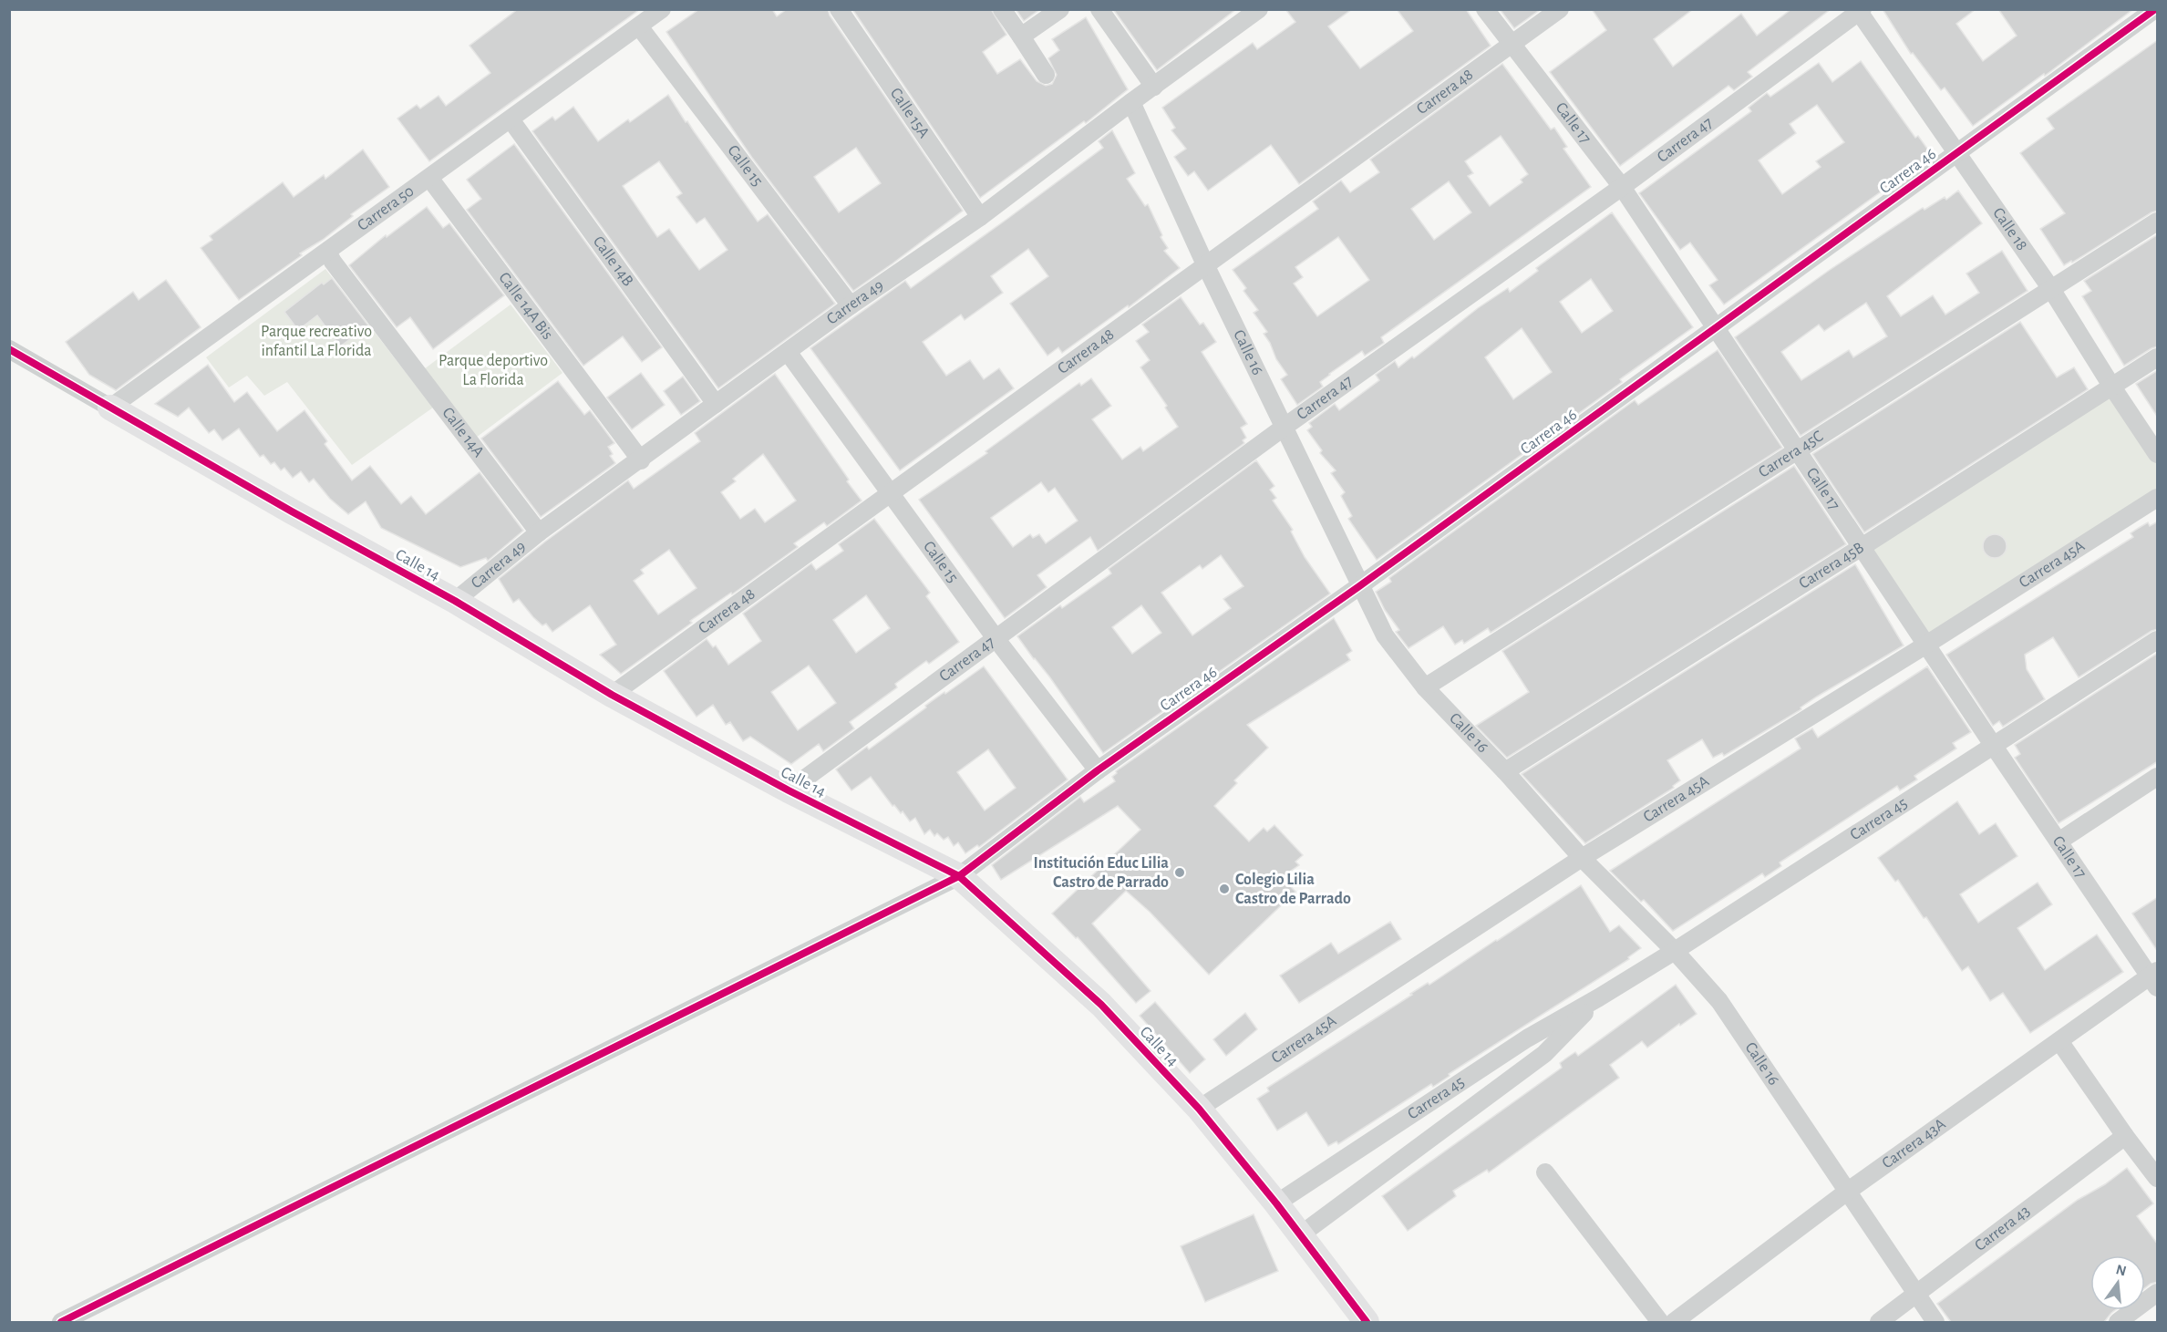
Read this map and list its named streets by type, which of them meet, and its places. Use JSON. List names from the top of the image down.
{
  "streets": {
    "street": [
      "Carrera 48",
      "Calle 15A",
      "Calle 17",
      "Carrera 47",
      "Calle 15",
      "Carrera 46",
      "Carrera 50",
      "Calle 18",
      "Calle 14B",
      "Carrera 49",
      "Calle 14A Bis",
      "Calle 16",
      "Calle 14A",
      "Carrera 45C",
      "Calle 14",
      "Carrera 45A",
      "Carrera 45B",
      "Carrera 45",
      "Carrera 43A",
      "Carrera 43"
    ]
  },
  "crossings": [
    ["Carrera 48", "Calle 17"],
    ["Carrera 48", "Calle 15"],
    ["Carrera 48", "Calle 16"],
    ["Carrera 48", "Calle 14"],
    ["Calle 15A", "Carrera 49"],
    ["Calle 17", "Carrera 47"],
    ["Calle 17", "Carrera 46"],
    ["Calle 17", "Carrera 45C"],
    ["Calle 17", "Carrera 45A"],
    ["Calle 17", "Carrera 45B"],
    ["Calle 17", "Carrera 45"],
    ["Calle 17", "Carrera 43A"],
    ["Carrera 47", "Calle 15"],
    ["Carrera 47", "Calle 18"],
    ["Carrera 47", "Calle 16"],
    ["Carrera 47", "Calle 14"],
    ["Calle 15", "Carrera 46"],
    ["Calle 15", "Carrera 50"],
    ["Calle 15", "Carrera 49"],
    ["Carrera 46", "Calle 18"],
    ["Carrera 46", "Calle 16"],
    ["Carrera 46", "Calle 14"],
    ["Carrera 50", "Calle 14B"],
    ["Carrera 50", "Calle 14A Bis"],
    ["Carrera 50", "Calle 14A"],
    ["Carrera 50", "Calle 14"],
    ["Calle 18", "Carrera 45C"],
    ["Calle 18", "Carrera 45B"],
    ["Calle 14B", "Carrera 49"],
    ["Carrera 49", "Calle 14A Bis"],
    ["Carrera 49", "Calle 16"],
    ["Carrera 49", "Calle 14A"],
    ["Carrera 49", "Calle 14"],
    ["Calle 16", "Carrera 45C"],
    ["Calle 16", "Carrera 45A"],
    ["Calle 16", "Carrera 45B"],
    ["Calle 16", "Carrera 45"],
    ["Calle 16", "Carrera 43A"],
    ["Calle 16", "Carrera 43"],
    ["Calle 14", "Carrera 45A"],
    ["Calle 14", "Carrera 45"]
  ],
  "parks": ["Parque recreativo infantil La Florida", "Parque deportivo La Florida"],
  "places": ["Institución Educ Lilia Castro de Parrado", "Colegio Lilia Castro de Parrado"],
  "north": "top"
}
